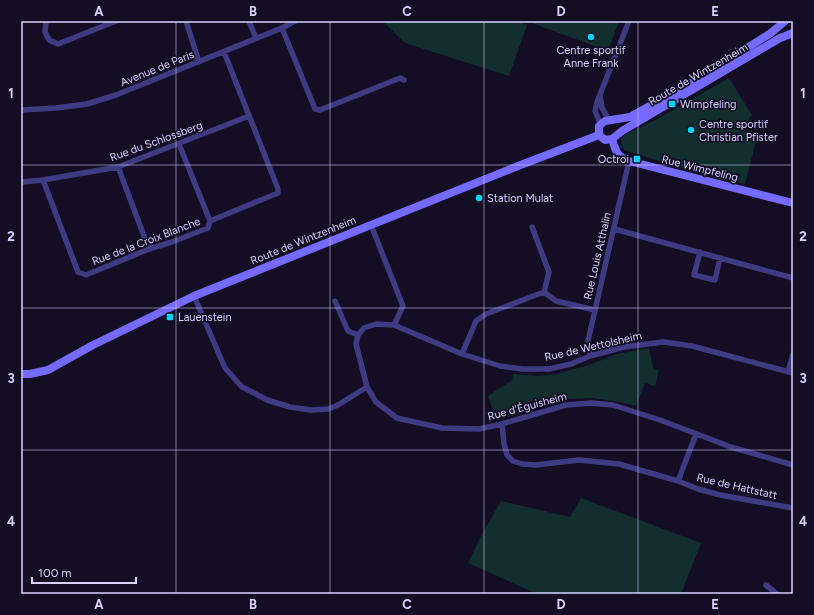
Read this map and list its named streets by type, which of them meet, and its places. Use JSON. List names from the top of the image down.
{
  "streets": {
    "main road": ["Route de Wintzenheim", "Rue Wimpfeling"],
    "street": [
      "Avenue de Paris",
      "Rue du Schlossberg",
      "Rue de la Croix Blanche",
      "Rue Louis Atthalin",
      "Rue de Wettolsheim",
      "Rue d'Éguisheim",
      "Rue de Hattstatt"
    ]
  },
  "crossings": [
    ["Avenue de Paris", "Rue de la Croix Blanche"],
    ["Route de Wintzenheim", "Rue Wimpfeling"],
    ["Rue du Schlossberg", "Rue de la Croix Blanche"],
    ["Rue Wimpfeling", "Rue Louis Atthalin"],
    ["Rue Louis Atthalin", "Rue de Wettolsheim"],
    ["Rue d'Éguisheim", "Rue de Hattstatt"]
  ],
  "places": {
    "other": ["Centre sportif Anne Frank", "Centre sportif Christian Pfister", "Station Mulat"],
    "transit": ["Wimpfeling", "Octroi", "Lauenstein"]
  },
  "scale_bar": "100 m",
  "grid": {
    "columns": [
      "A",
      "B",
      "C",
      "D",
      "E"
    ],
    "rows": [
      "1",
      "2",
      "3",
      "4"
    ]
  }
}
